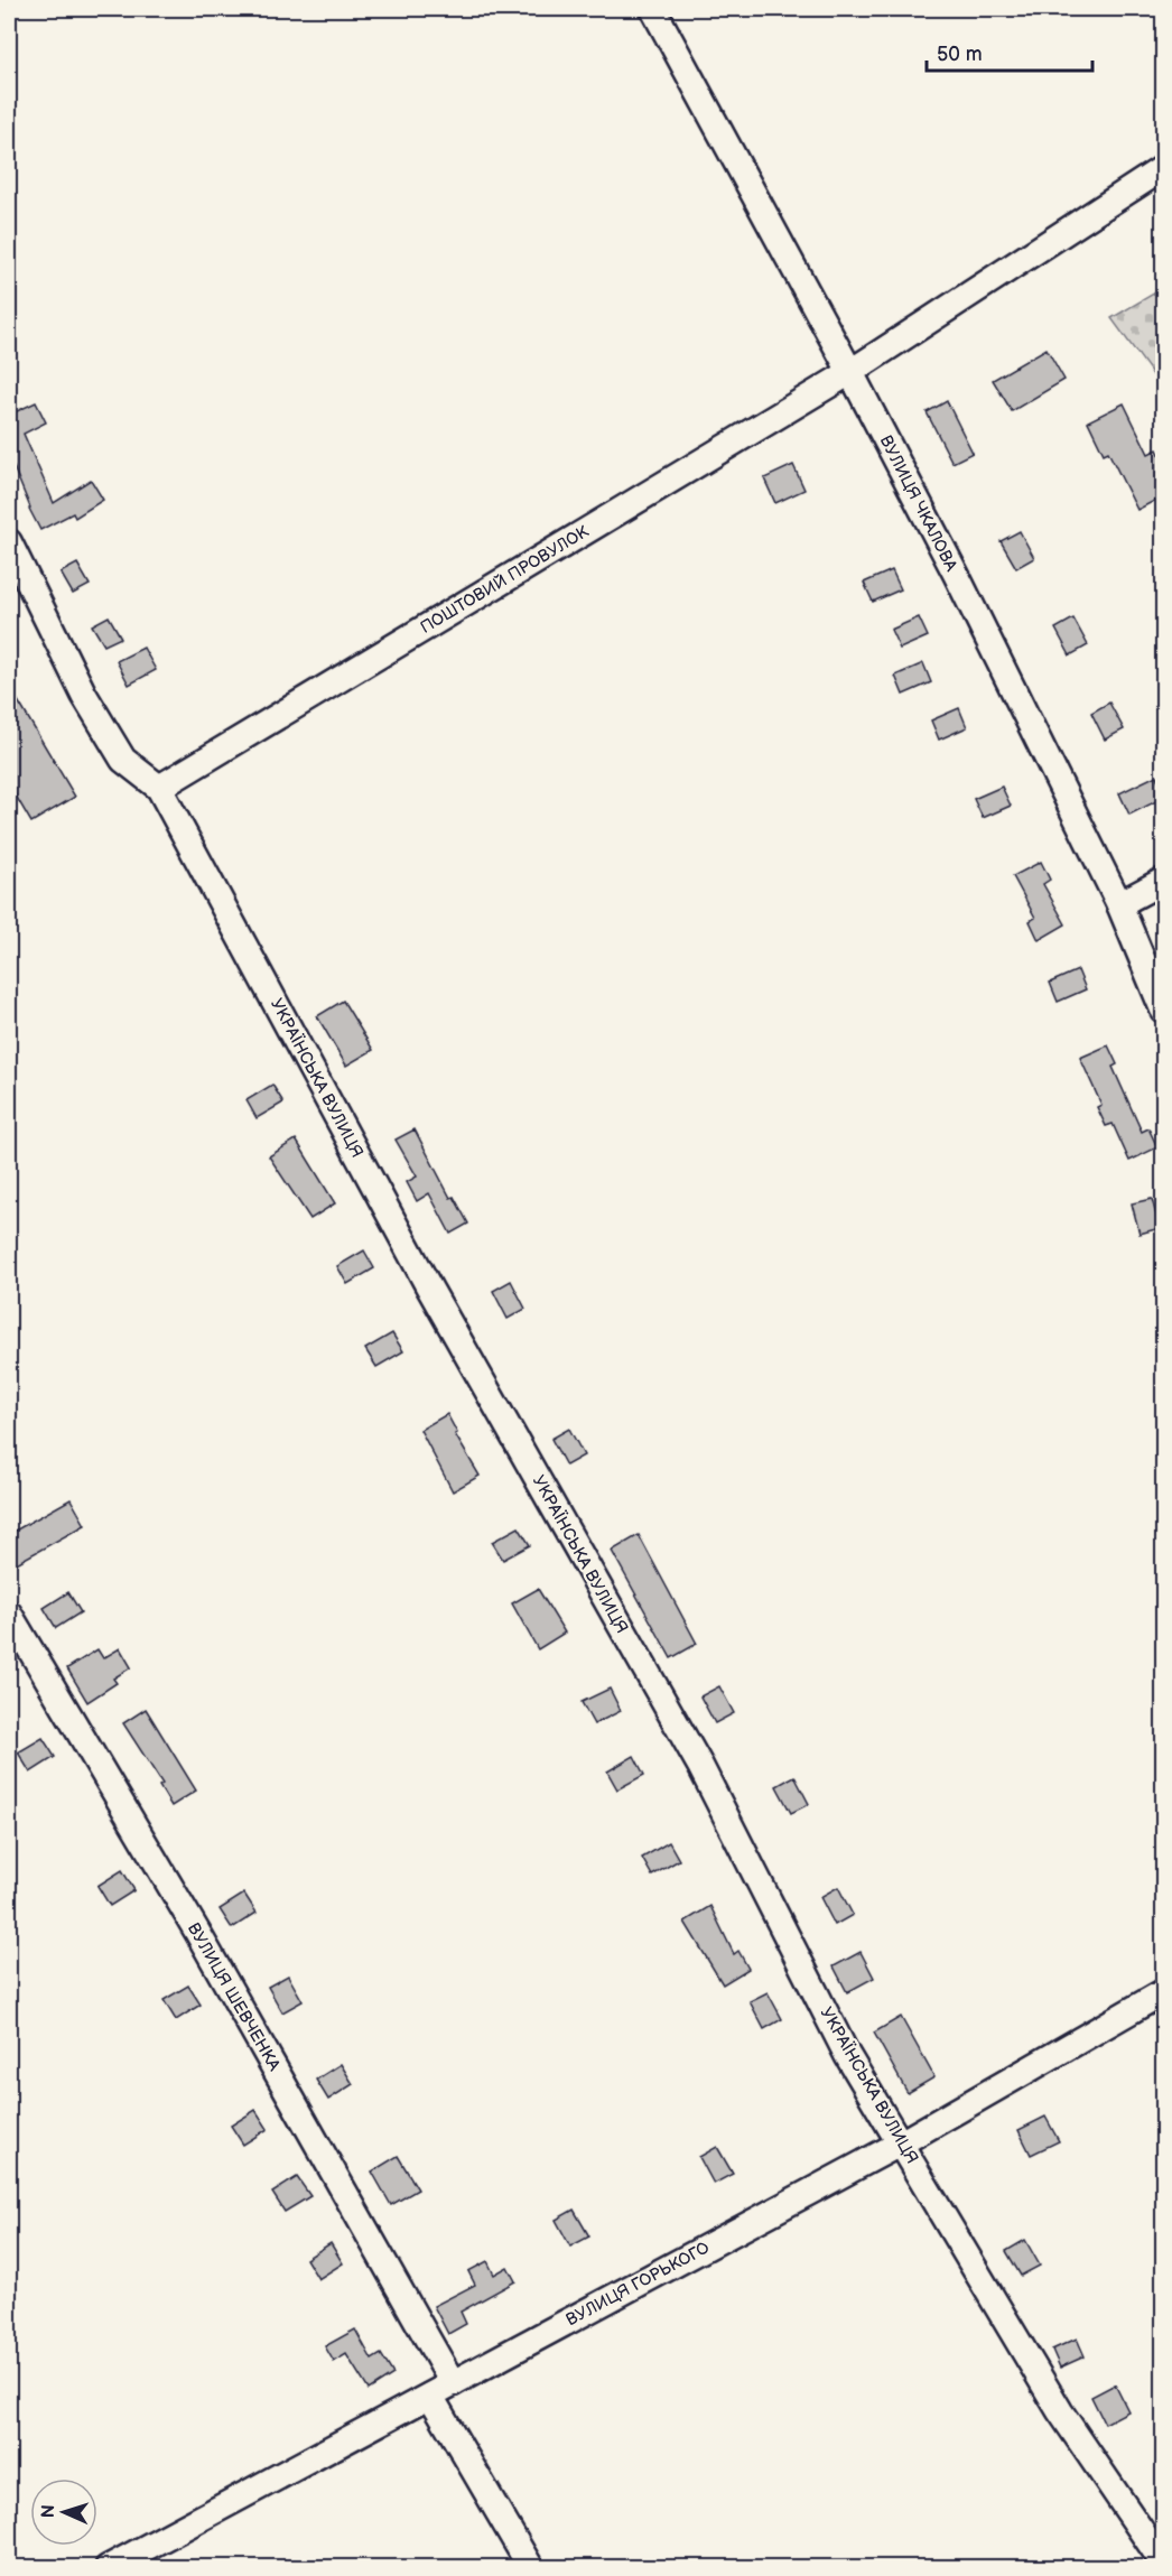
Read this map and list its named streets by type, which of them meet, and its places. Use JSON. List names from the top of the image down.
{
  "streets": {
    "street": [
      "ВУЛИЦЯ ЧКАЛОВА",
      "ПОШТОВИЙ ПРОВУЛОК",
      "УКРАЇНСЬКА ВУЛИЦЯ",
      "ВУЛИЦЯ ШЕВЧЕНКА",
      "ВУЛИЦЯ ГОРЬКОГО"
    ]
  },
  "crossings": [
    ["ВУЛИЦЯ ЧКАЛОВА", "ПОШТОВИЙ ПРОВУЛОК"],
    ["ПОШТОВИЙ ПРОВУЛОК", "УКРАЇНСЬКА ВУЛИЦЯ"],
    ["УКРАЇНСЬКА ВУЛИЦЯ", "ВУЛИЦЯ ГОРЬКОГО"],
    ["ВУЛИЦЯ ШЕВЧЕНКА", "ВУЛИЦЯ ГОРЬКОГО"]
  ],
  "scale_bar": "50 m",
  "north": "left"
}
